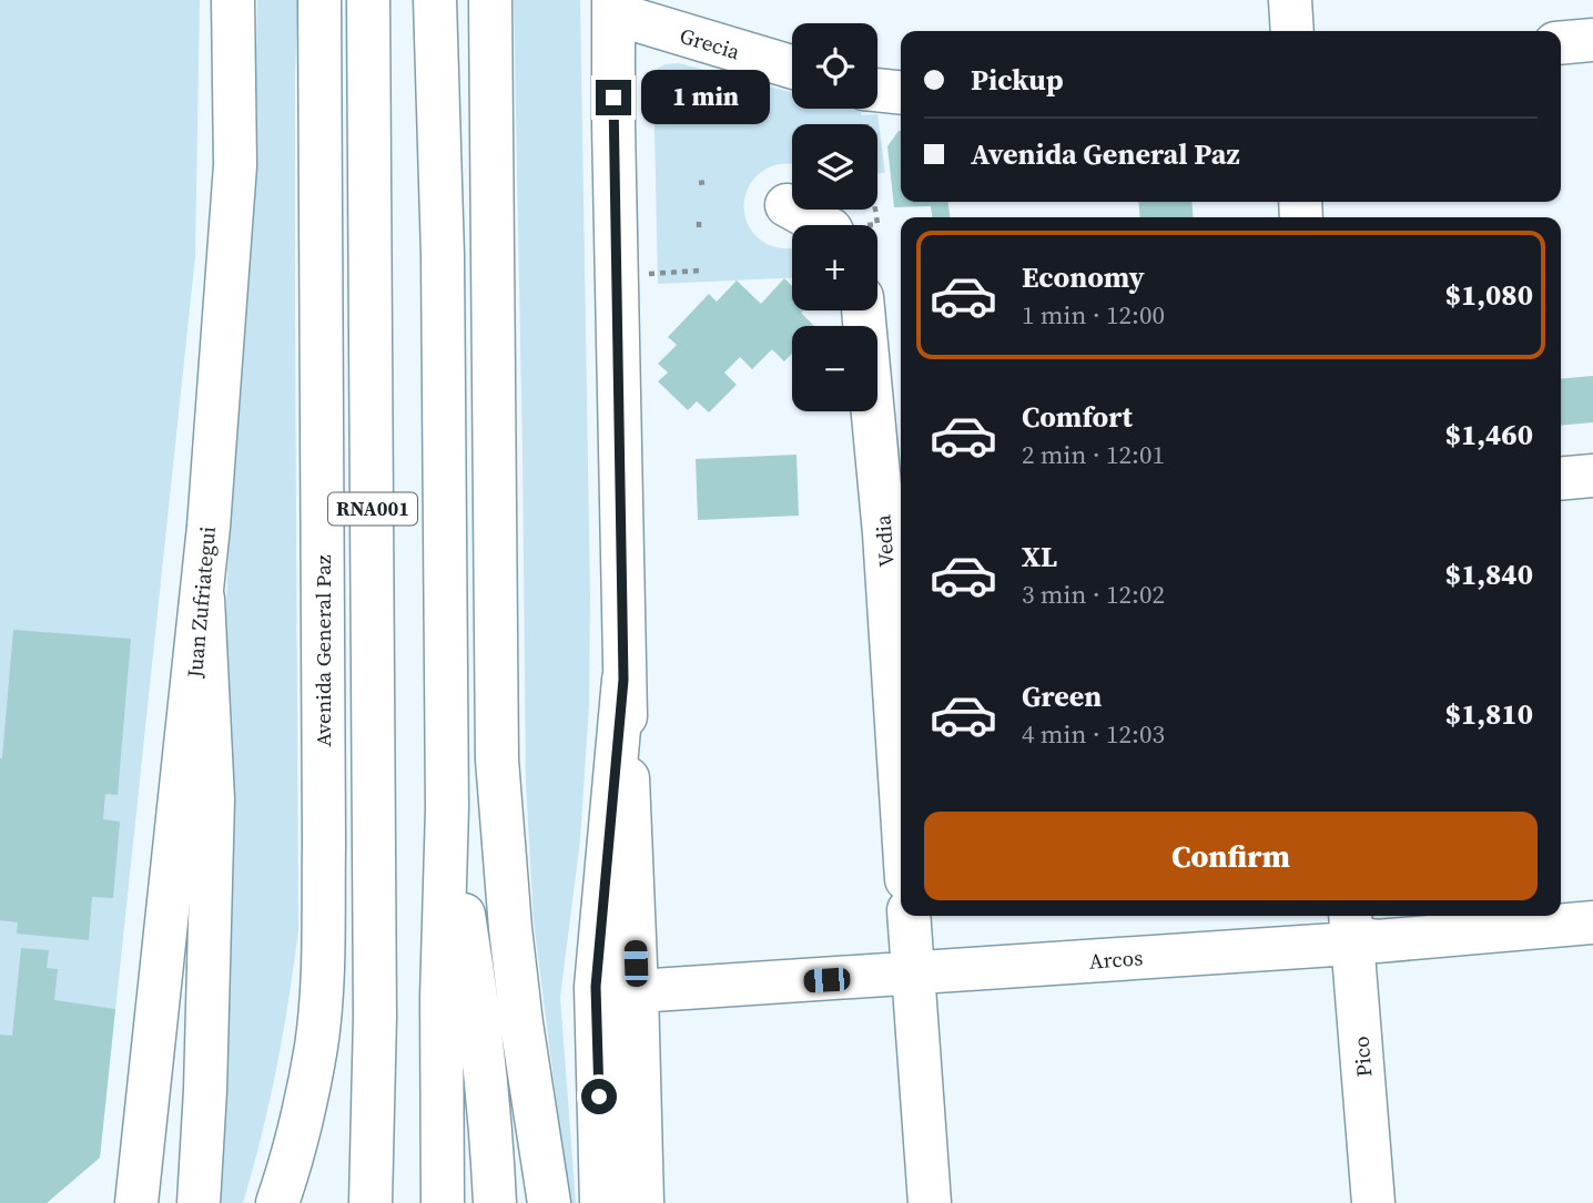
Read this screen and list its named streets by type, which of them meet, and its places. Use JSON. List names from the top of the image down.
{
  "streets": {
    "main road": [
      "Grecia",
      "RNA001",
      "Vedia",
      "Juan Zufriategui",
      "Avenida General Paz",
      "Arcos",
      "Pico"
    ]
  },
  "crossings": [
    ["Arcos", "Pico"]
  ],
  "page": {
    "map_buttons": ["+", "−"],
    "banner": ["Pickup", "Avenida General Paz"],
    "bubble": "1 min",
    "list": [
      {
        "name": "Economy",
        "note": "1 min · 12:00",
        "value": "$1,080"
      },
      {
        "name": "Comfort",
        "note": "2 min · 12:01",
        "value": "$1,460"
      },
      {
        "name": "XL",
        "note": "3 min · 12:02",
        "value": "$1,840"
      },
      {
        "name": "Green",
        "note": "4 min · 12:03",
        "value": "$1,810"
      }
    ],
    "buttons": "Confirm"
  }
}
